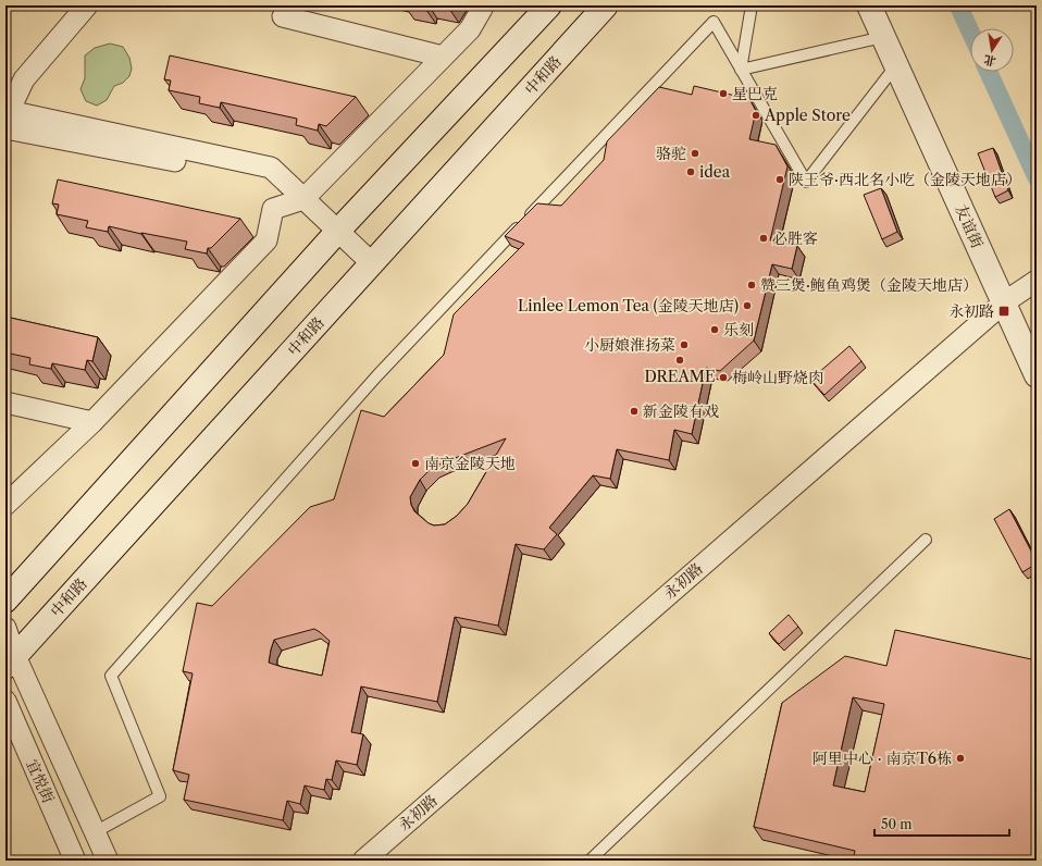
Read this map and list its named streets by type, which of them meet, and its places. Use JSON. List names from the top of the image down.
{
  "streets": {
    "main road": ["中和路", "友谊街"],
    "street": ["永初路", "宜悦街"]
  },
  "crossings": [
    ["友谊街", "永初路"]
  ],
  "places": {
    "other": [
      "星巴克",
      "Apple Store",
      "骆驼",
      "idea",
      "陕王爷·西北名小吃（金陵天地店）",
      "必胜客",
      "赞三煲·鲍鱼鸡煲（金陵天地店）",
      "Linlee Lemon Tea (金陵天地店)",
      "乐刻",
      "小厨娘淮扬菜",
      "DREAME",
      "梅岭山野烧肉",
      "新金陵有戏",
      "南京金陵天地",
      "阿里中心 · 南京T6栋"
    ],
    "transit": ["永初路"]
  },
  "scale_bar": "50 m",
  "north": "bottom"
}
